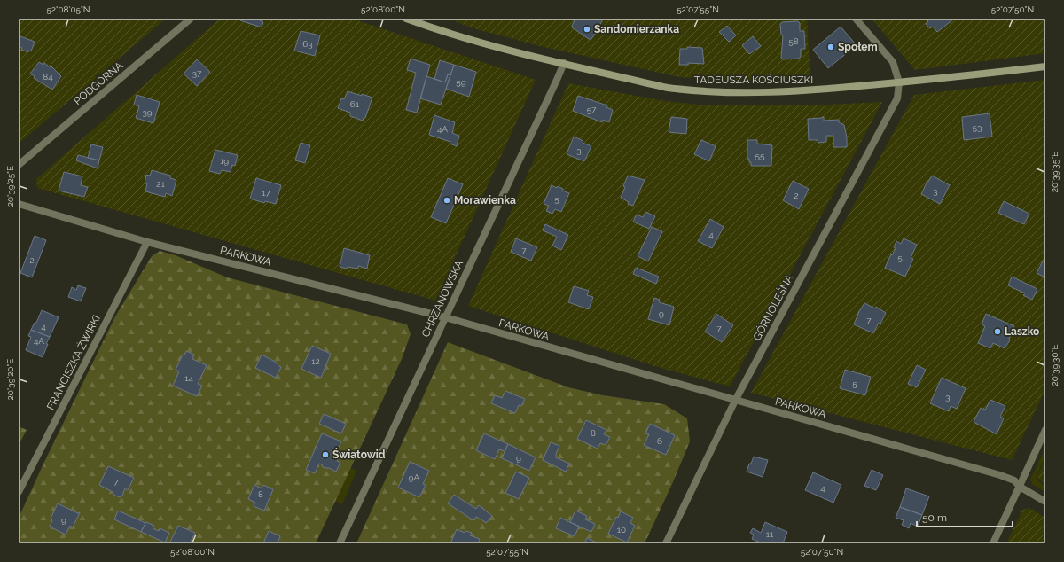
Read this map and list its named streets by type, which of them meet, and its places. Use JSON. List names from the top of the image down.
{
  "streets": {
    "street": [
      "TADEUSZA KOŚCIUSZKI",
      "PODGÓRNA",
      "PARKOWA",
      "CHRZANOWSKA",
      "GÓRNOLEŚNA",
      "FRANCISZKA ŻWIRKI"
    ]
  },
  "crossings": [
    ["TADEUSZA KOŚCIUSZKI", "CHRZANOWSKA"],
    ["TADEUSZA KOŚCIUSZKI", "GÓRNOLEŚNA"],
    ["PARKOWA", "CHRZANOWSKA"],
    ["PARKOWA", "GÓRNOLEŚNA"],
    ["PARKOWA", "FRANCISZKA ŻWIRKI"]
  ],
  "places": [
    "Sandomierzanka",
    "Społem",
    "Morawienka",
    "Laszko",
    "Światowid"
  ],
  "house_numbers": [
    "58",
    "63",
    "37",
    "84",
    "59",
    "61",
    "57",
    "39",
    "53",
    "4A",
    "3",
    "55",
    "19",
    "21",
    "3",
    "17",
    "2",
    "5",
    "4",
    "7",
    "5",
    "2",
    "9",
    "7",
    "4",
    "7",
    "4A",
    "12",
    "14",
    "5",
    "3",
    "8",
    "6",
    "9",
    "9A",
    "7",
    "4",
    "8",
    "9",
    "10",
    "11"
  ],
  "scale_bar": "50 m",
  "coordinates": [
    "52°08'05\"N",
    "52°08'00\"N",
    "52°07'55\"N",
    "52°07'50\"N",
    "20°39'35\"E",
    "20°39'25\"E",
    "20°39'30\"E",
    "20°39'20\"E"
  ]
}
